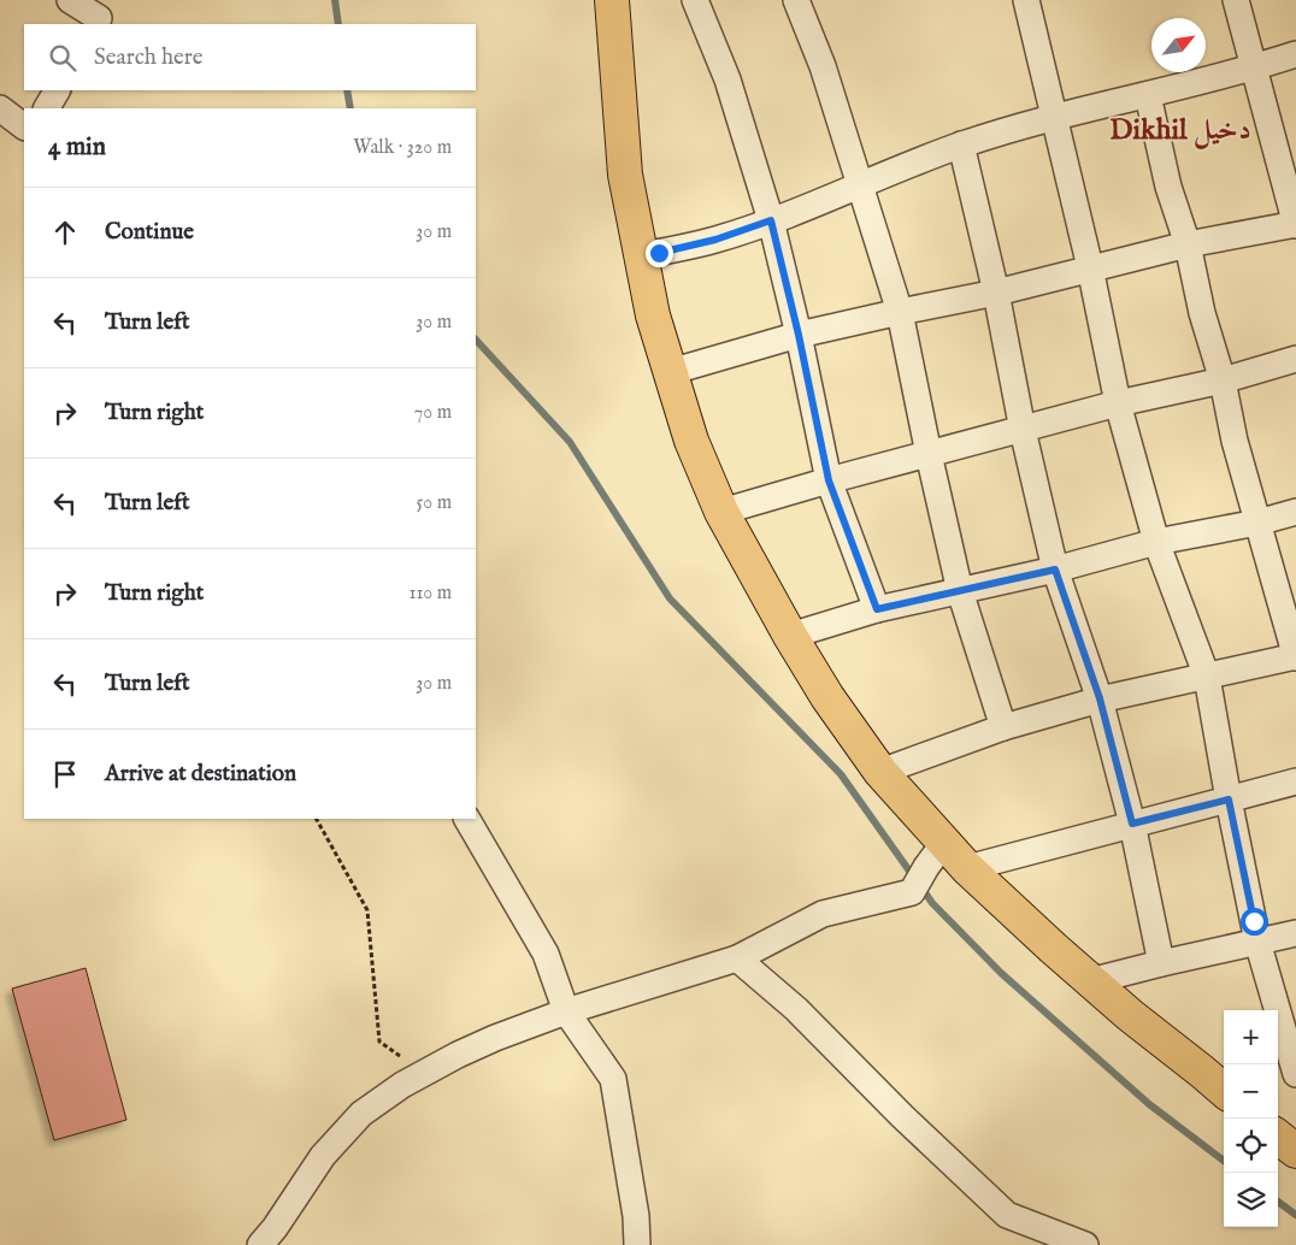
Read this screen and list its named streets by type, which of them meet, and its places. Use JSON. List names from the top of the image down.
{
  "districts": ["Dikhil دخيل"],
  "north": "top right",
  "page": {
    "search": "Search here",
    "heading": ["4 min", "Walk · 320 m"],
    "list": [
      ["Continue", "30 m"],
      ["Turn left", "30 m"],
      ["Turn right", "70 m"],
      ["Turn left", "50 m"],
      ["Turn right", "110 m"],
      ["Turn left", "30 m"],
      "Arrive at destination"
    ],
    "map_buttons": ["+", "−"]
  }
}
